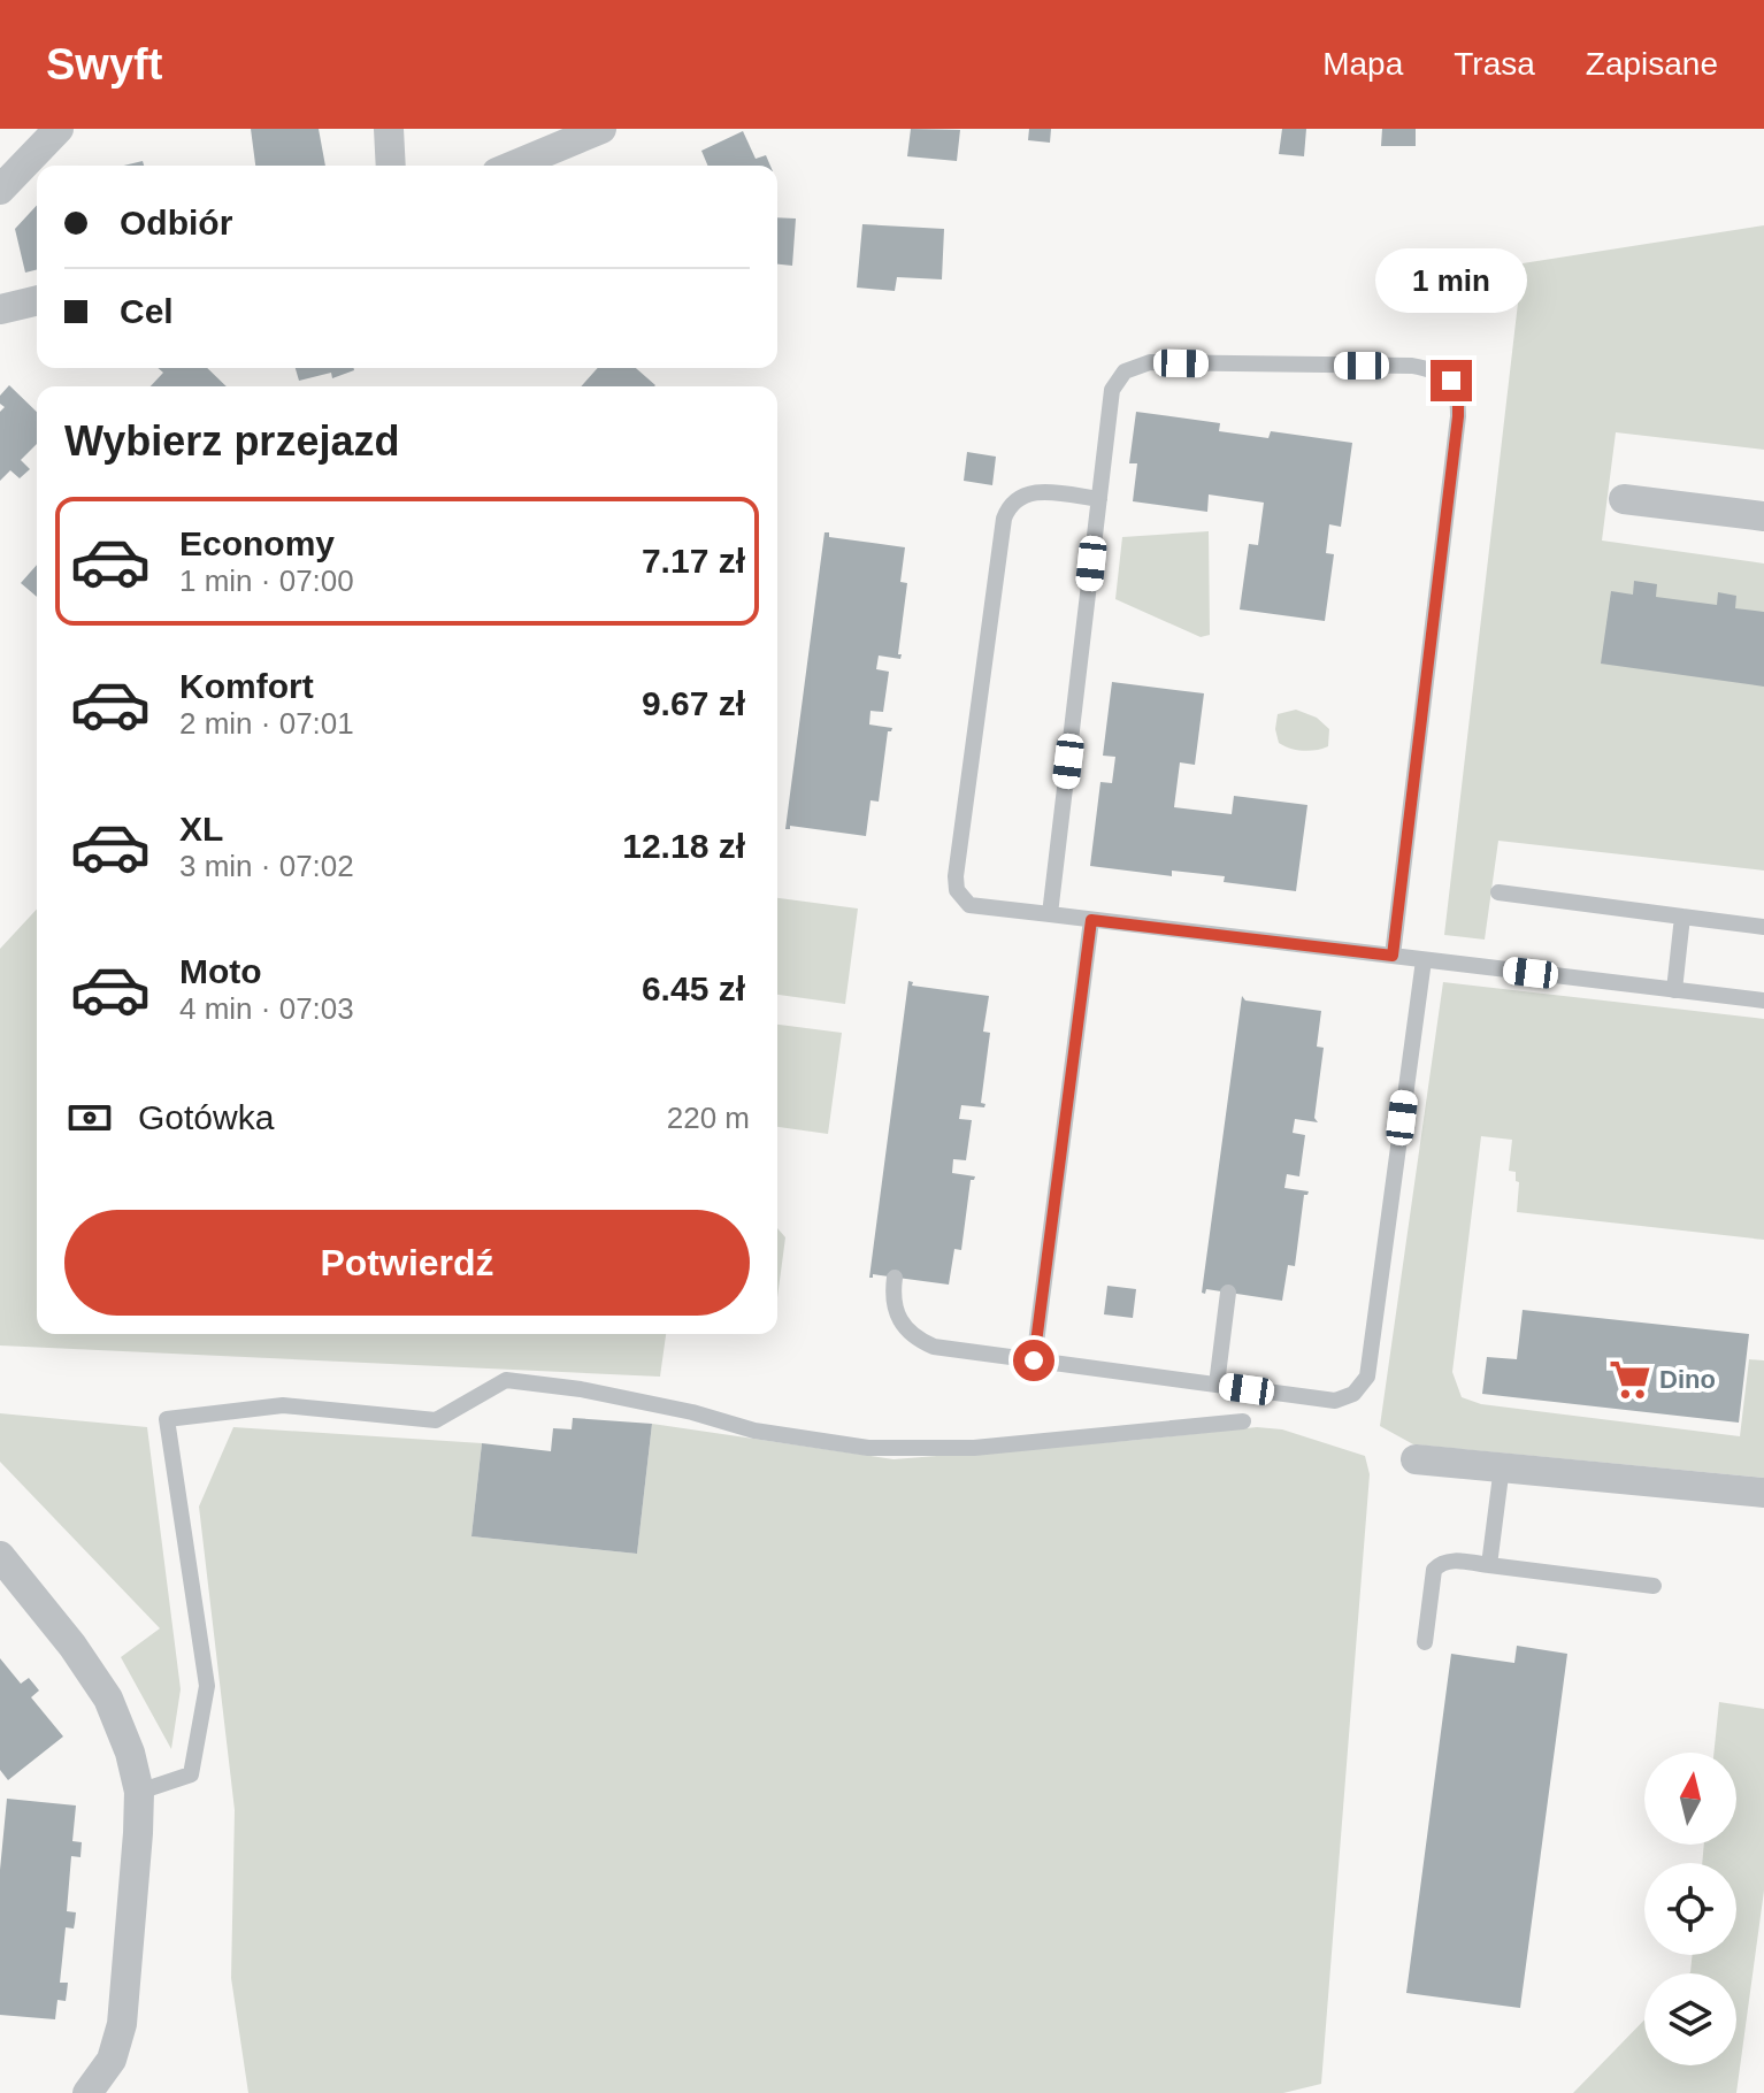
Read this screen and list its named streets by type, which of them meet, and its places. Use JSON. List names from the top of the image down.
{
  "places": {
    "supermarket": ["Dino"]
  },
  "north": "top",
  "page": {
    "header": "Swyft",
    "nav": ["Mapa", "Trasa", "Zapisane"],
    "banner": ["Odbiór", "Cel"],
    "bubble": "1 min",
    "heading": "Wybierz przejazd",
    "list": [
      {
        "name": "Economy",
        "note": "1 min · 07:00",
        "value": "7.17 zł"
      },
      {
        "name": "Komfort",
        "note": "2 min · 07:01",
        "value": "9.67 zł"
      },
      {
        "name": "XL",
        "note": "3 min · 07:02",
        "value": "12.18 zł"
      },
      {
        "name": "Moto",
        "note": "4 min · 07:03",
        "value": "6.45 zł"
      }
    ],
    "pay": ["Gotówka", "220 m"],
    "buttons": "Potwierdź"
  }
}
